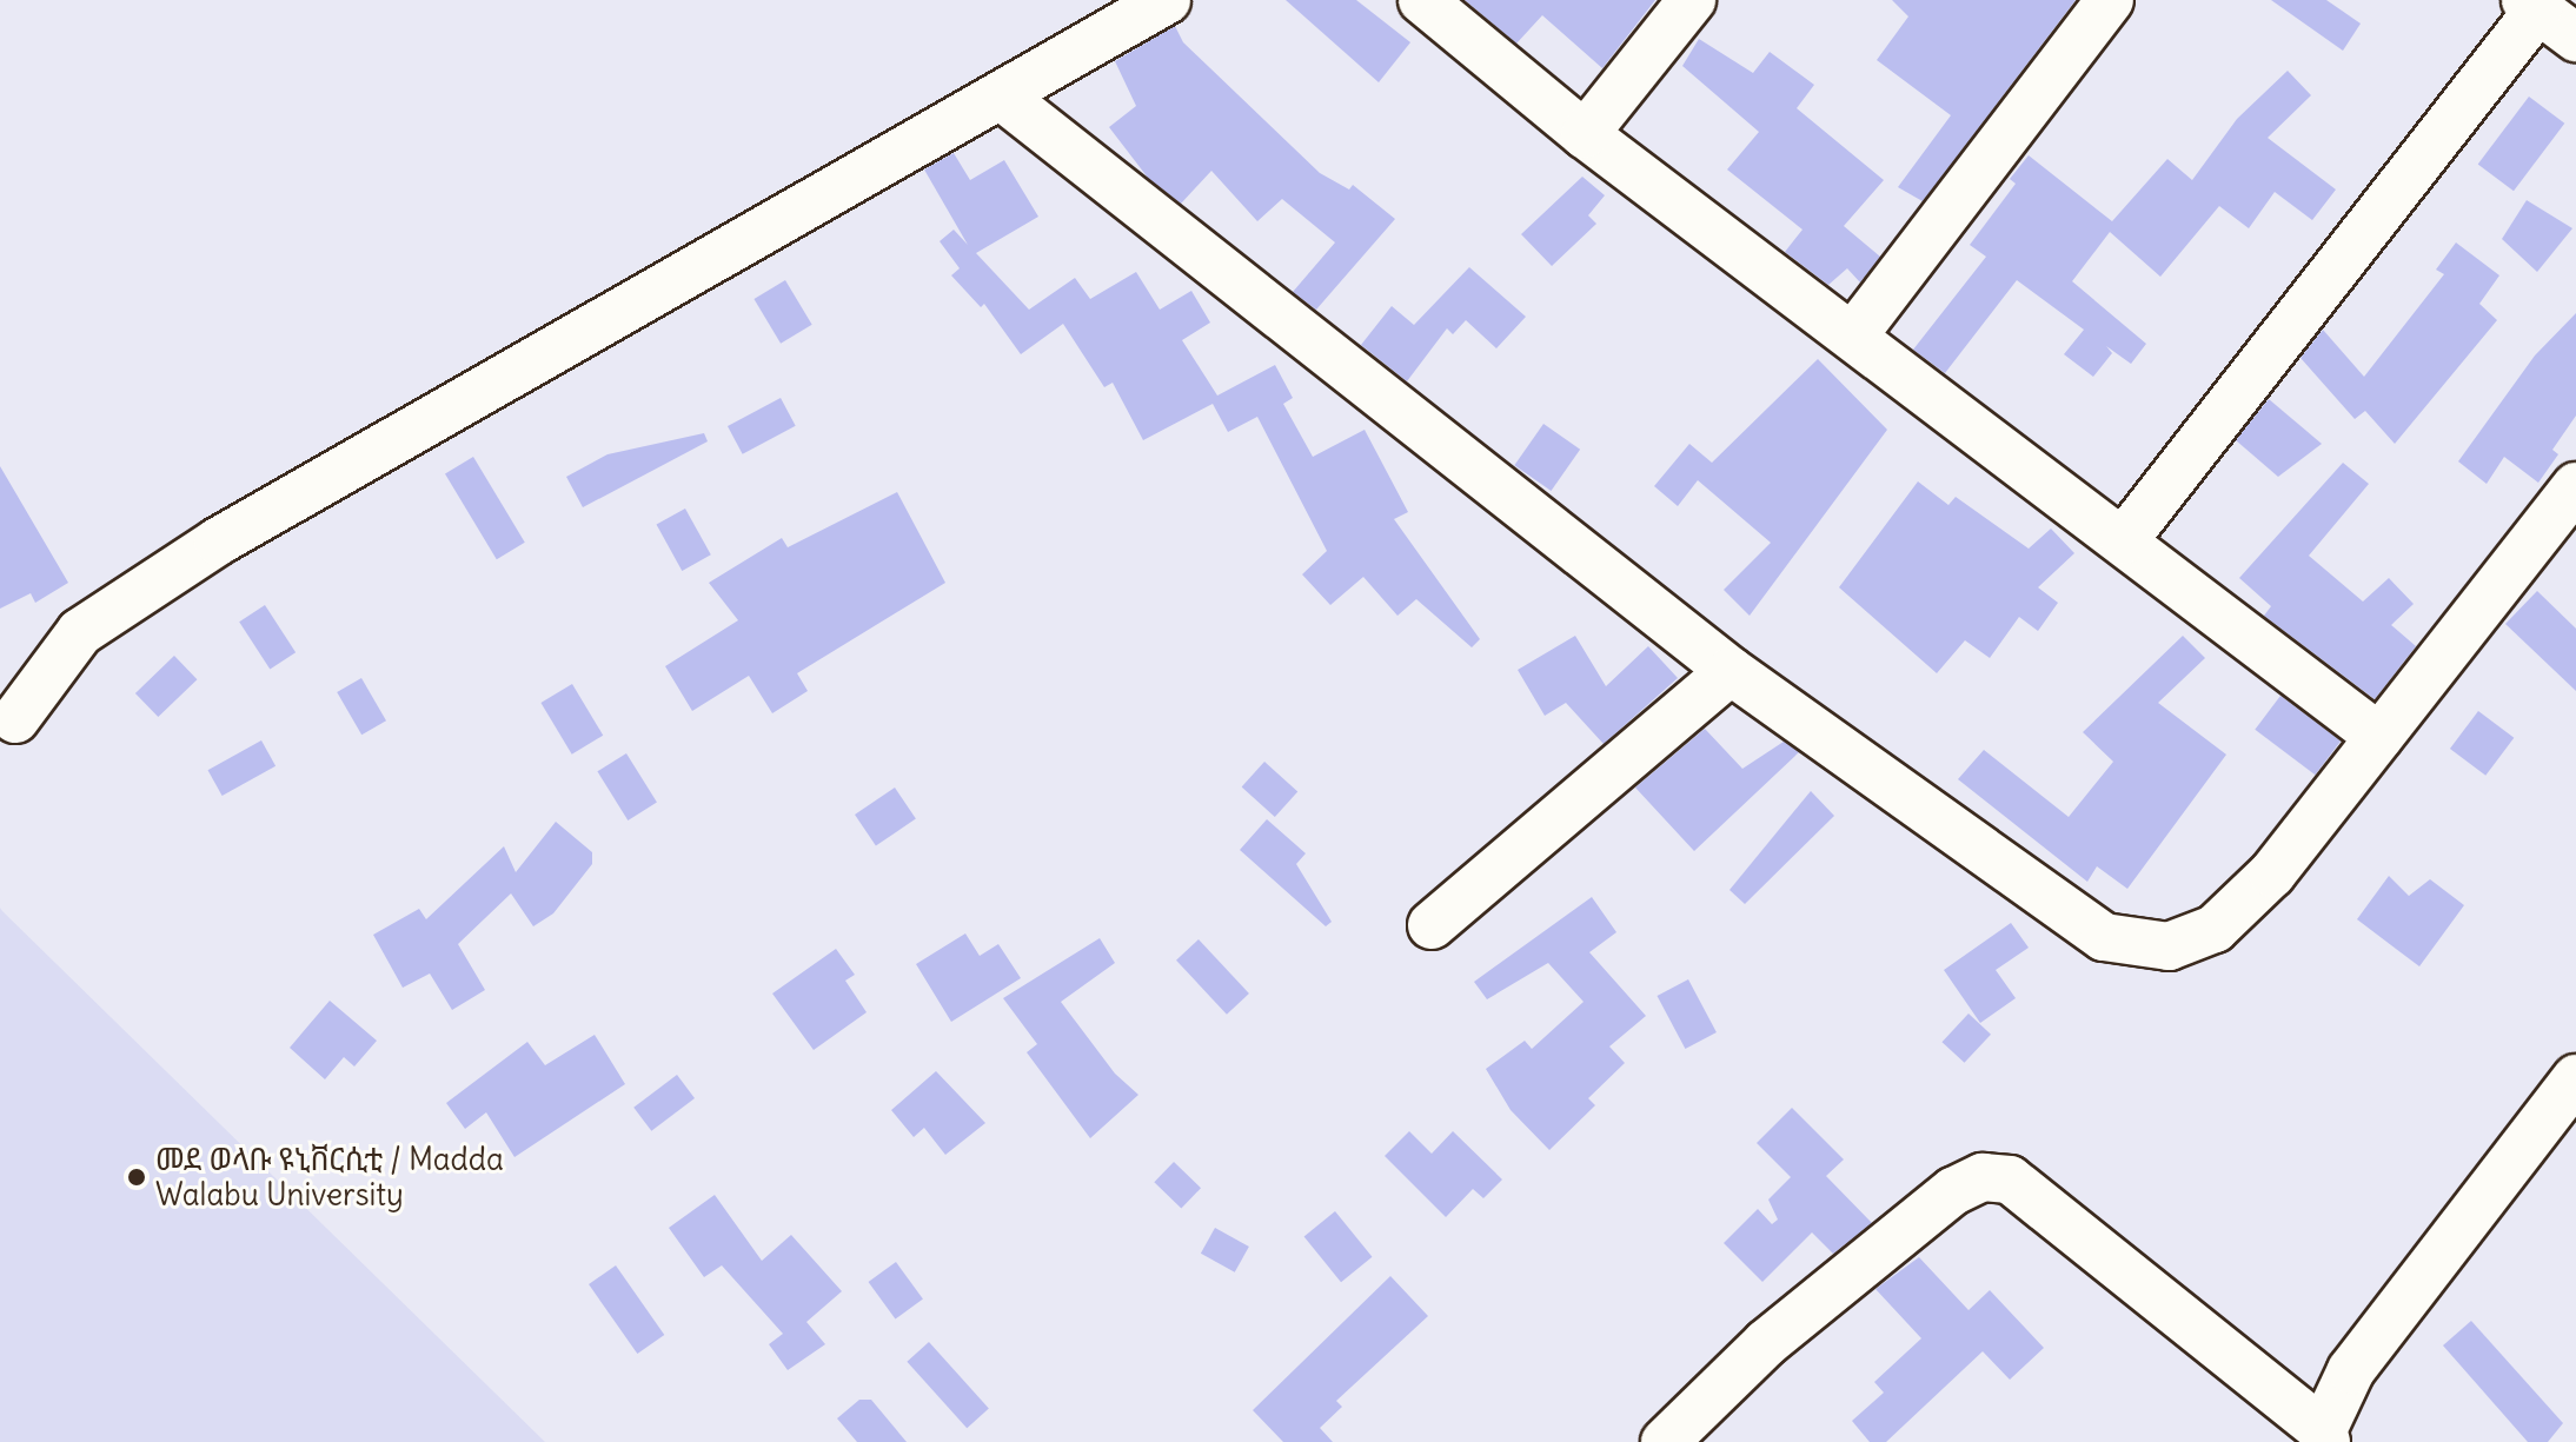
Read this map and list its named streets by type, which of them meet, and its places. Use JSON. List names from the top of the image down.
{
  "places": ["መደ ወላቡ ዩኒቨርሲቲ / Madda Walabu University"]
}
